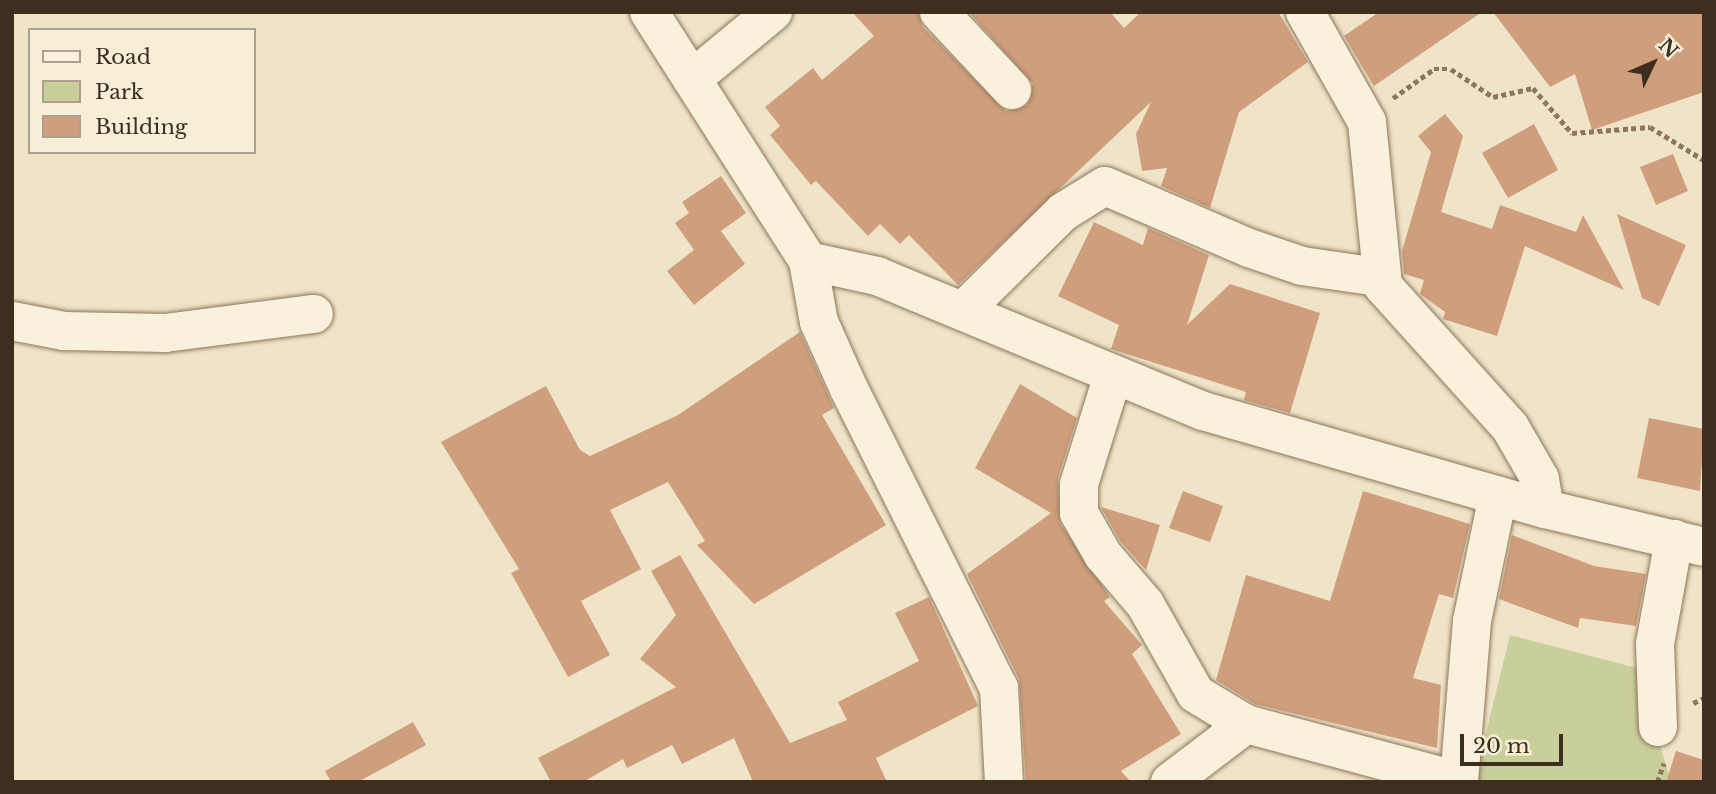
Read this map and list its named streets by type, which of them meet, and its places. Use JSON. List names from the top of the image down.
{
  "legend": ["Road", "Park", "Building"],
  "scale_bar": "20 m",
  "north": "top right"
}
